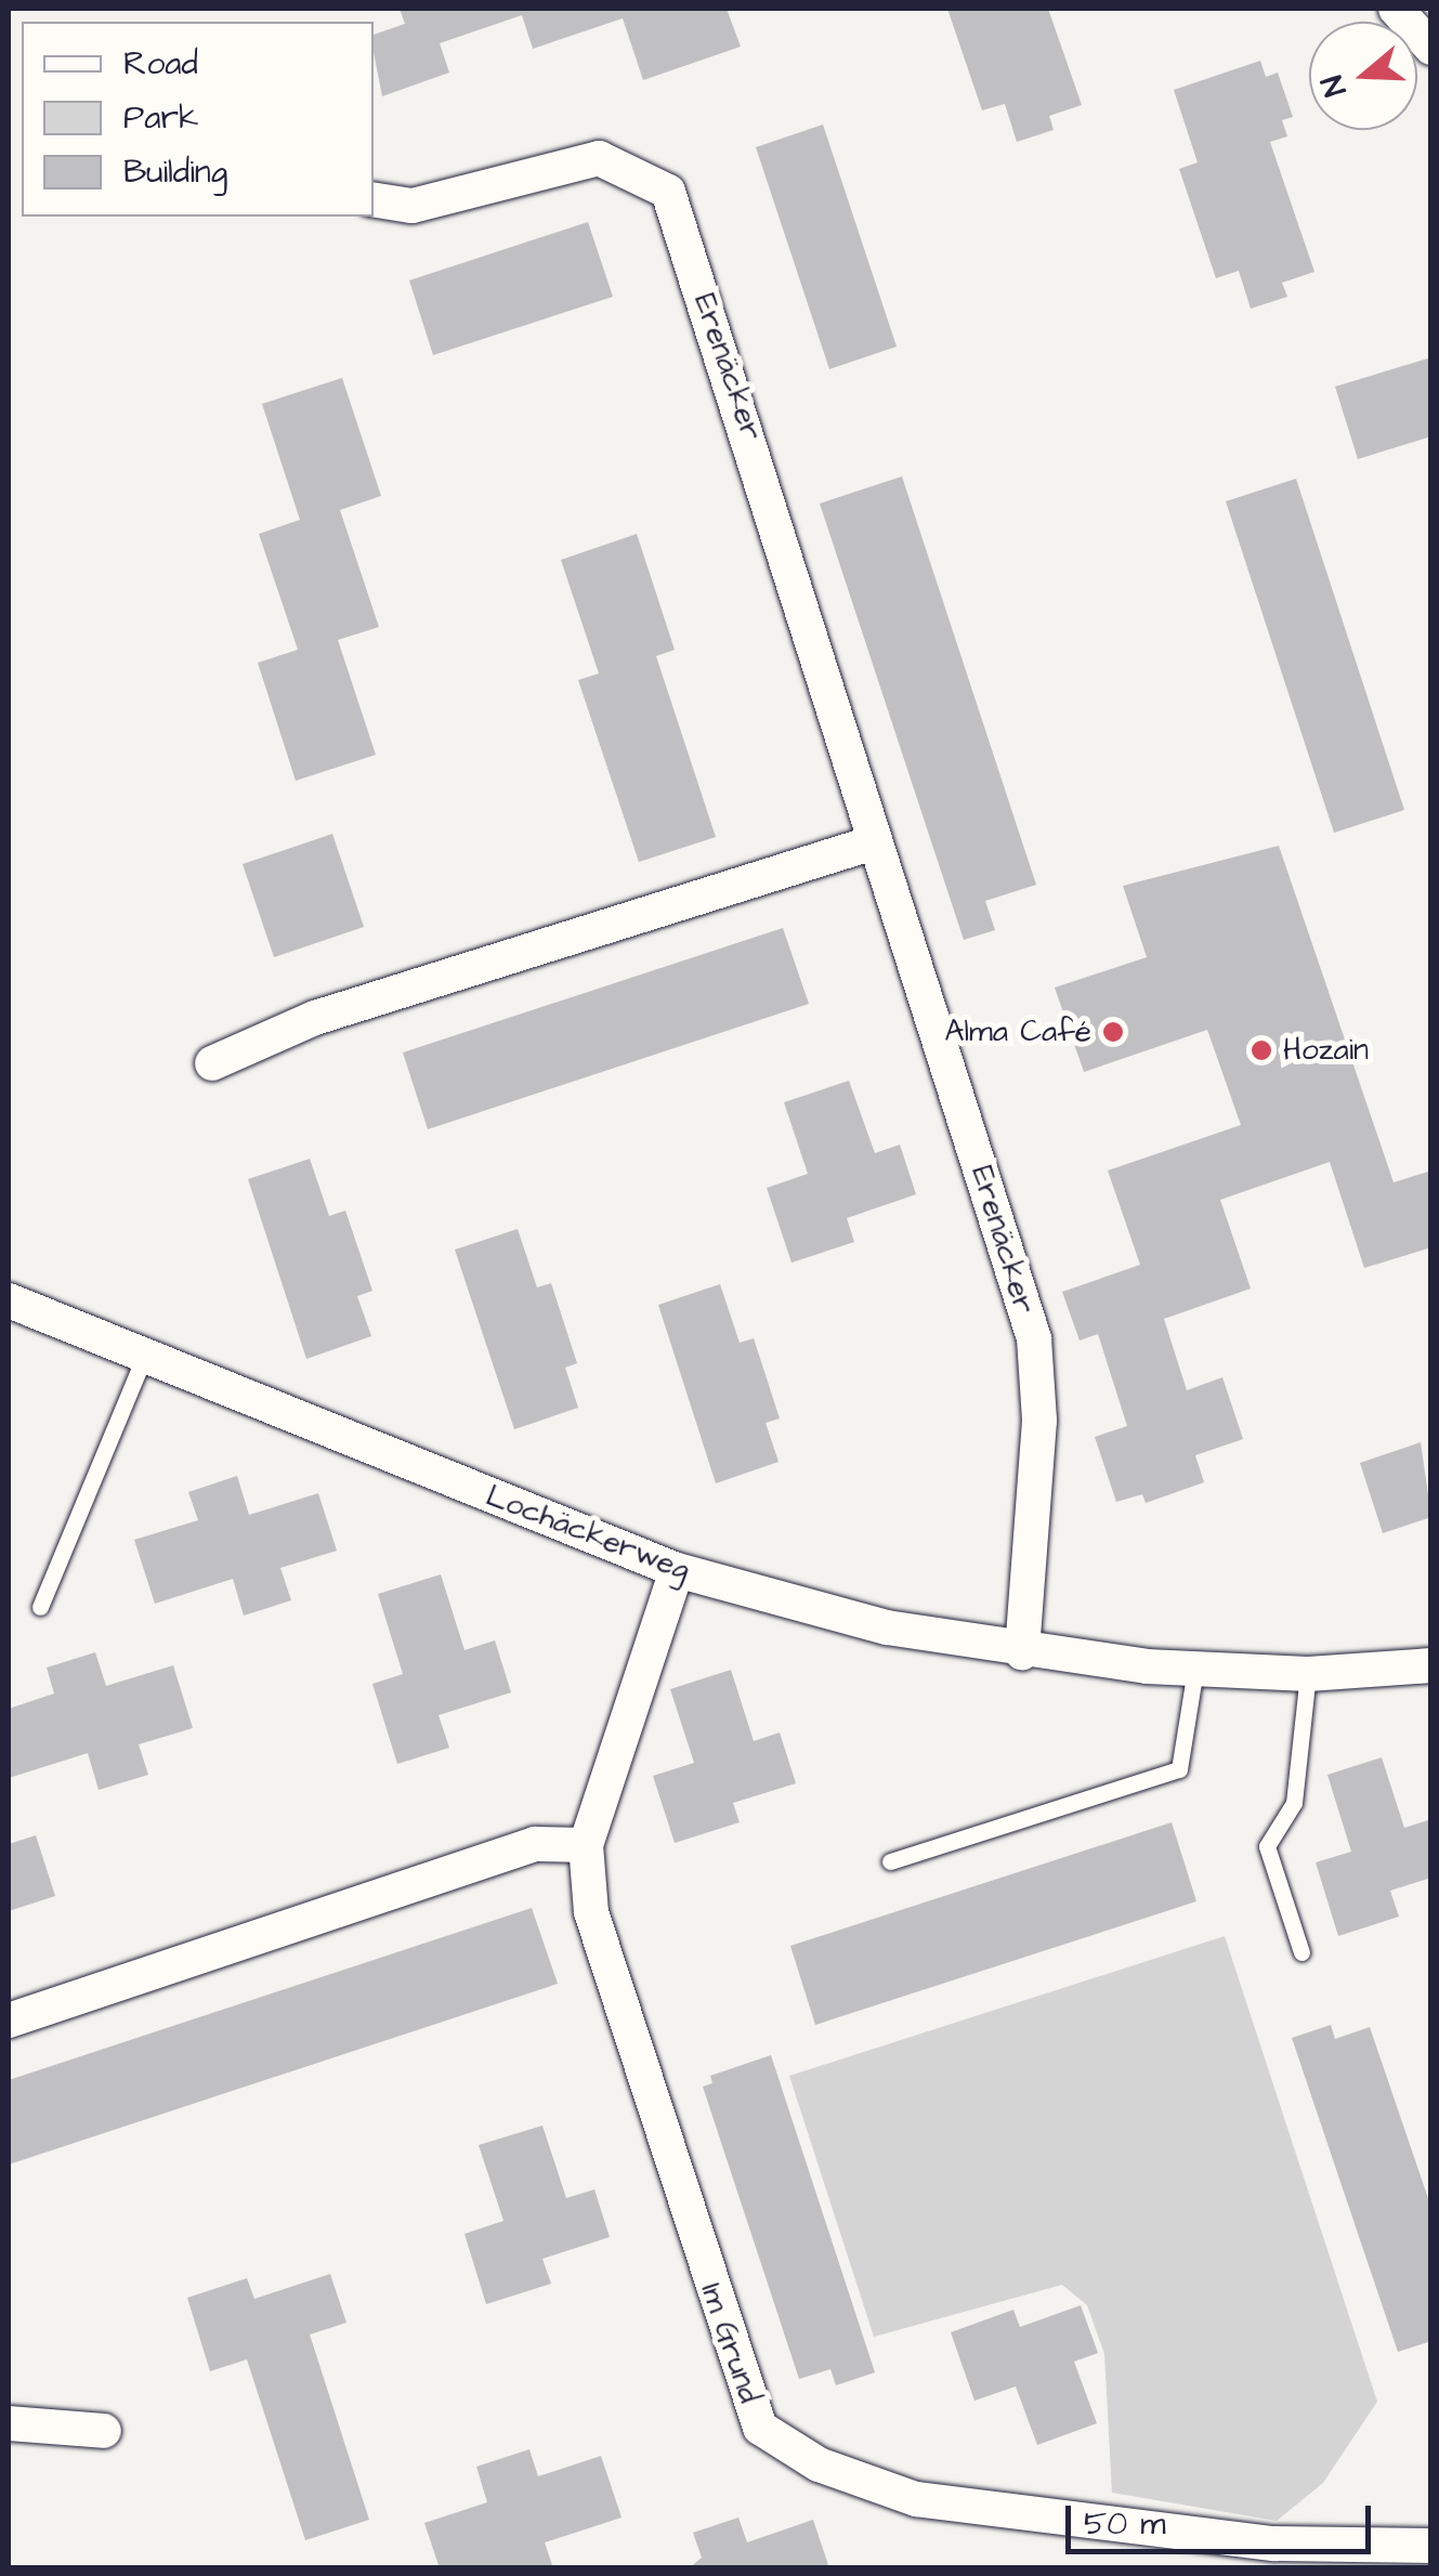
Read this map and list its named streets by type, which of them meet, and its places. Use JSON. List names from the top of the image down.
{
  "streets": {
    "street": ["Erenäcker", "Lochäckerweg", "Im Grund"]
  },
  "crossings": [
    ["Erenäcker", "Lochäckerweg"],
    ["Lochäckerweg", "Im Grund"]
  ],
  "places": ["Alma Café", "Hozain"],
  "legend": ["Road", "Park", "Building"],
  "scale_bar": "50 m",
  "north": "left"
}
